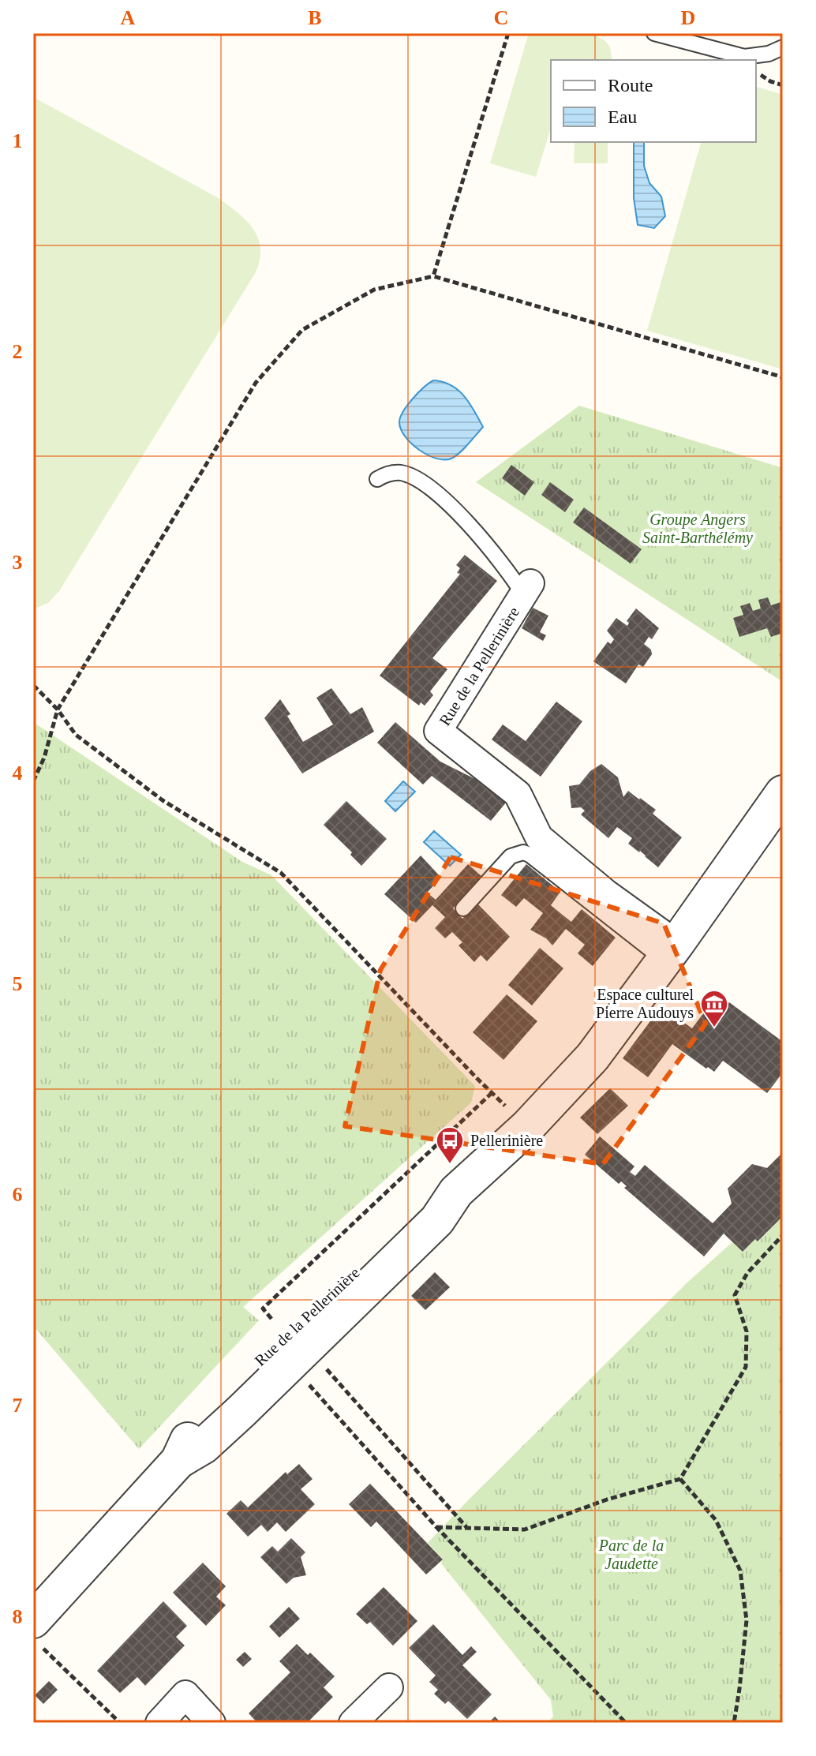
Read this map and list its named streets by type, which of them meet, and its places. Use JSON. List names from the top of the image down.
{
  "streets": {
    "street": ["Rue de la Pellerinière"]
  },
  "parks": ["Groupe Angers Saint-Barthélémy", "Parc de la Jaudette"],
  "places": {
    "museum": ["Espace culturel Pierre Audouys"],
    "bus stop": ["Pellerinière"]
  },
  "legend": ["Route", "Eau"],
  "grid": {
    "columns": [
      "A",
      "B",
      "C",
      "D"
    ],
    "rows": [
      "1",
      "2",
      "3",
      "4",
      "5",
      "6",
      "7",
      "8"
    ]
  }
}
